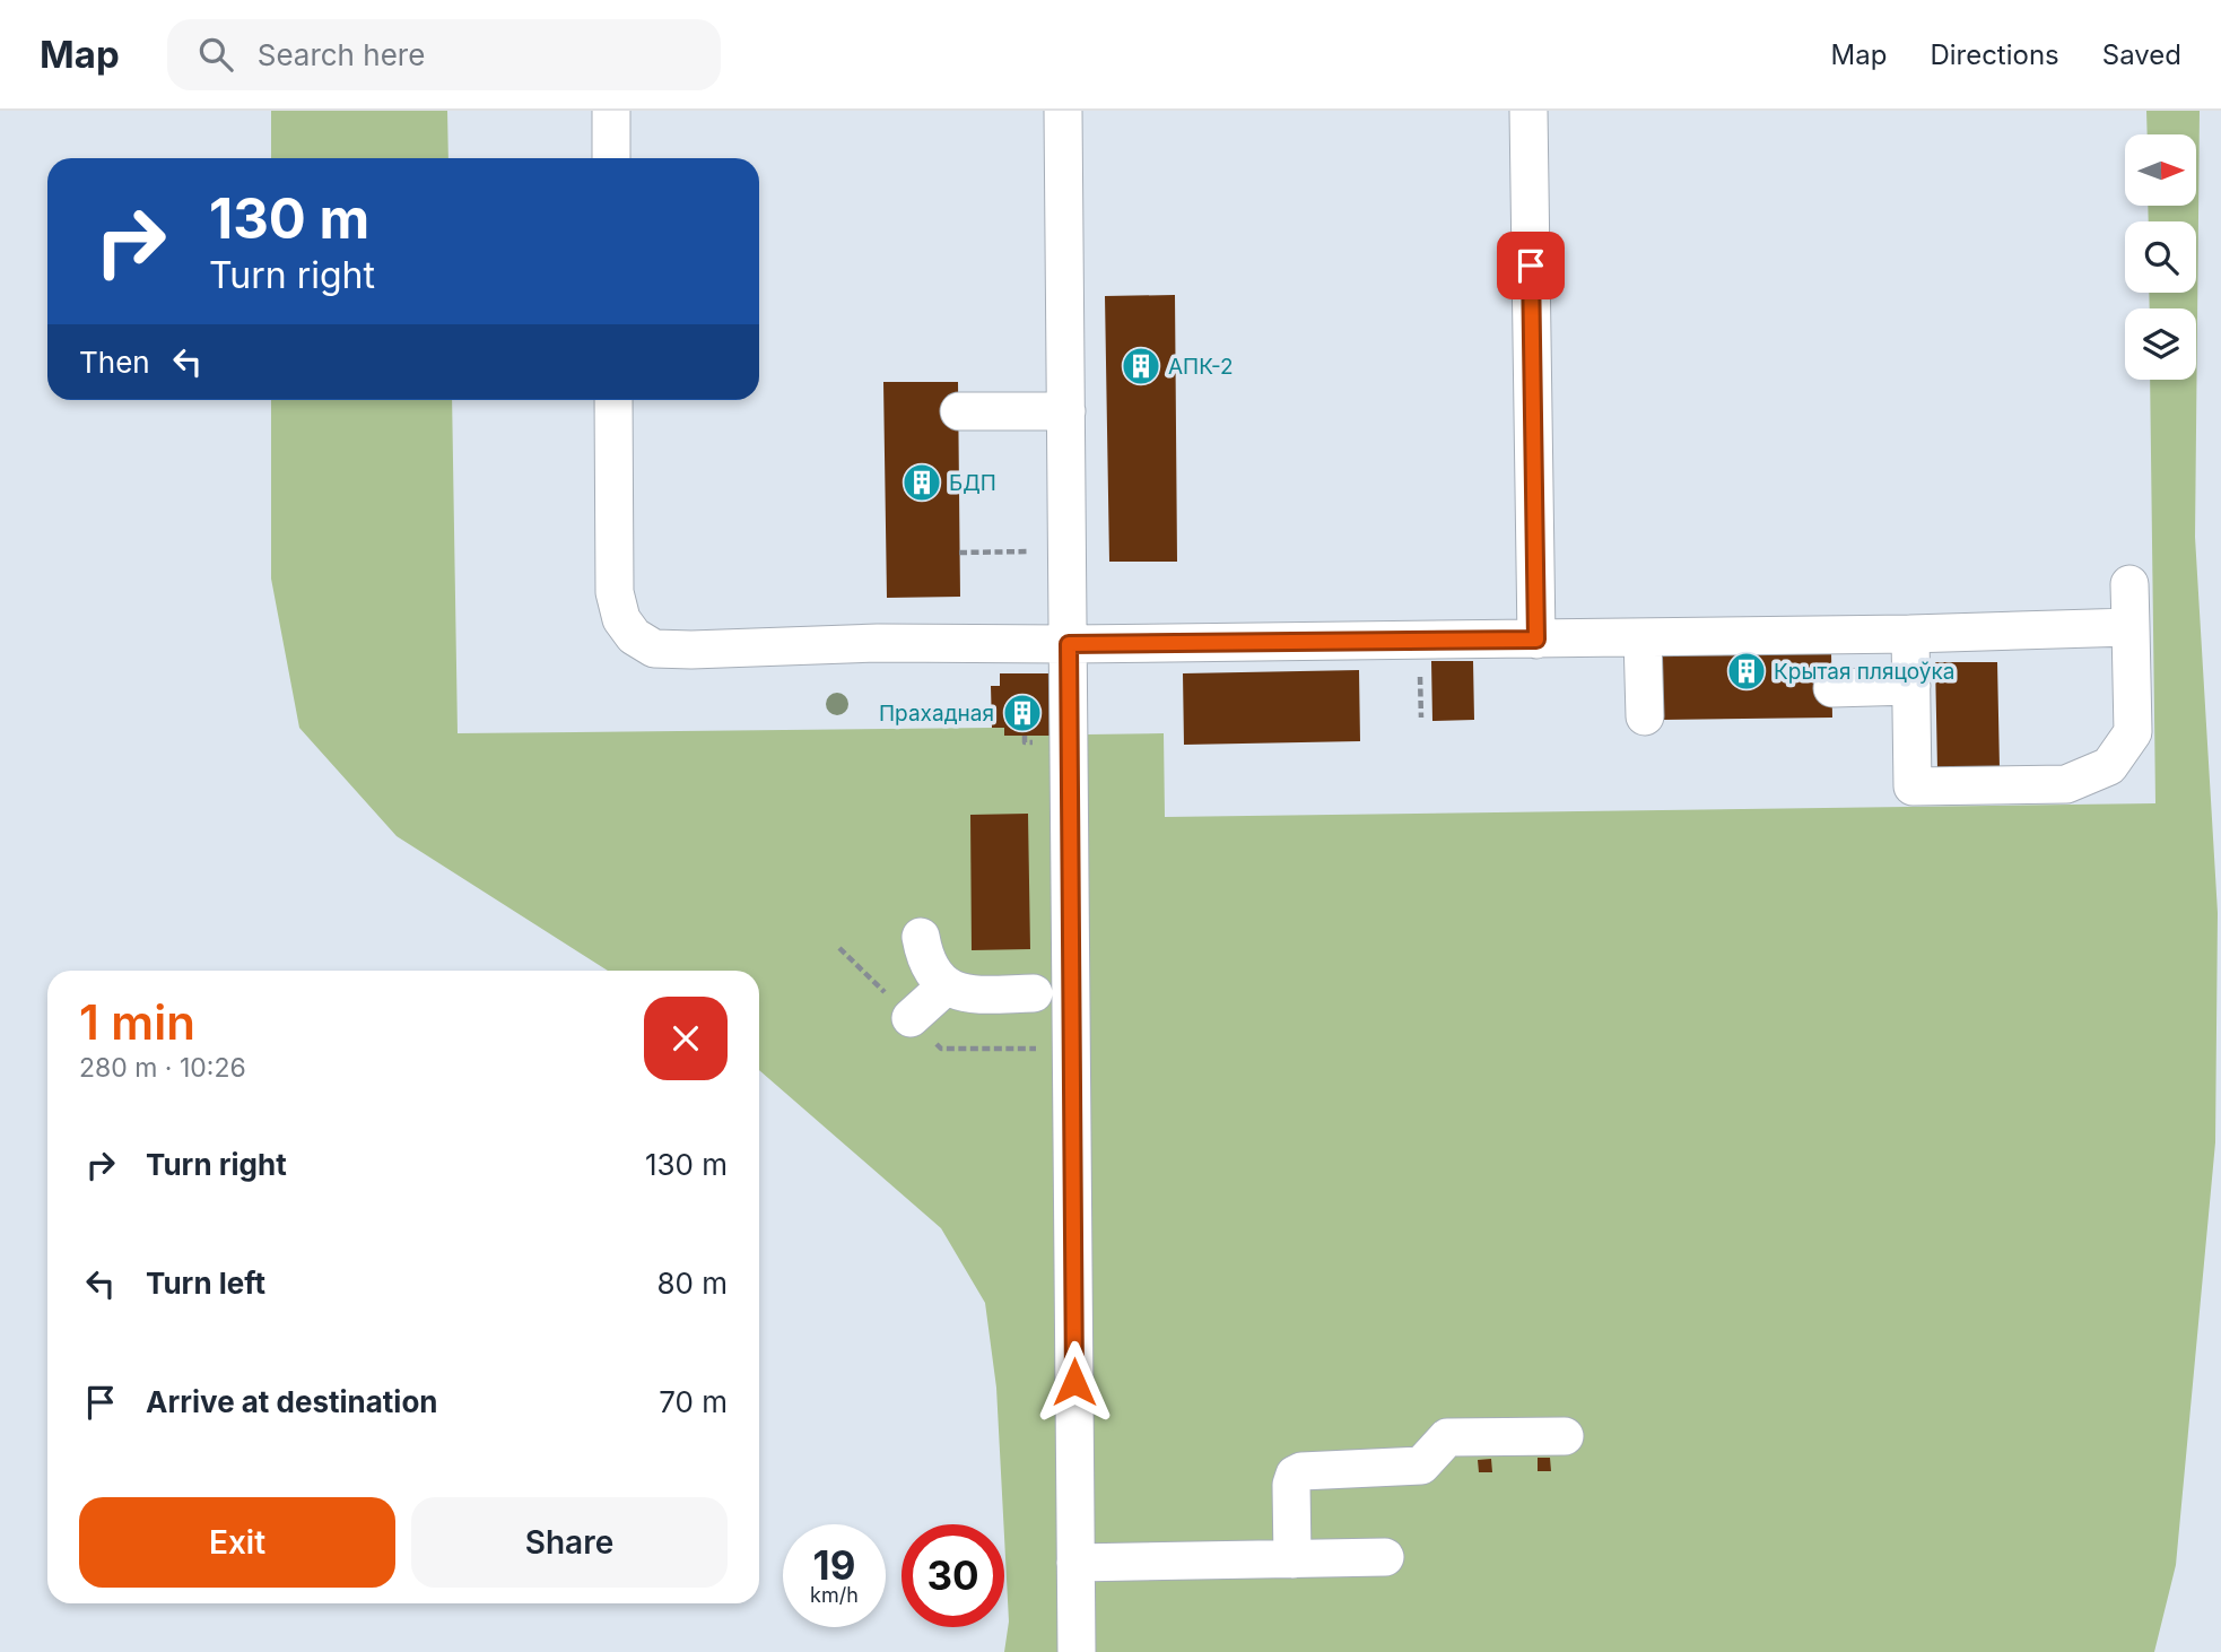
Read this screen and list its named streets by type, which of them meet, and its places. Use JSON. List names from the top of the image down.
{
  "places": {
    "building": [
      "АПК-2",
      "БДП",
      "Крытая пляцоўка",
      "Прахадная"
    ]
  },
  "north": "right",
  "page": {
    "header": "Map",
    "search": "Search here",
    "nav": ["Map", "Directions", "Saved"],
    "turn": ["130 m", "Turn right"],
    "then": "Then",
    "heading": ["1 min", "280 m · 10:26"],
    "list": [
      {
        "name": "Turn right",
        "value": "130 m"
      },
      {
        "name": "Turn left",
        "value": "80 m"
      },
      {
        "name": "Arrive at destination",
        "value": "70 m"
      }
    ],
    "buttons": ["Exit", "Share"],
    "speed": "19 km/h",
    "limit": "30"
  }
}
